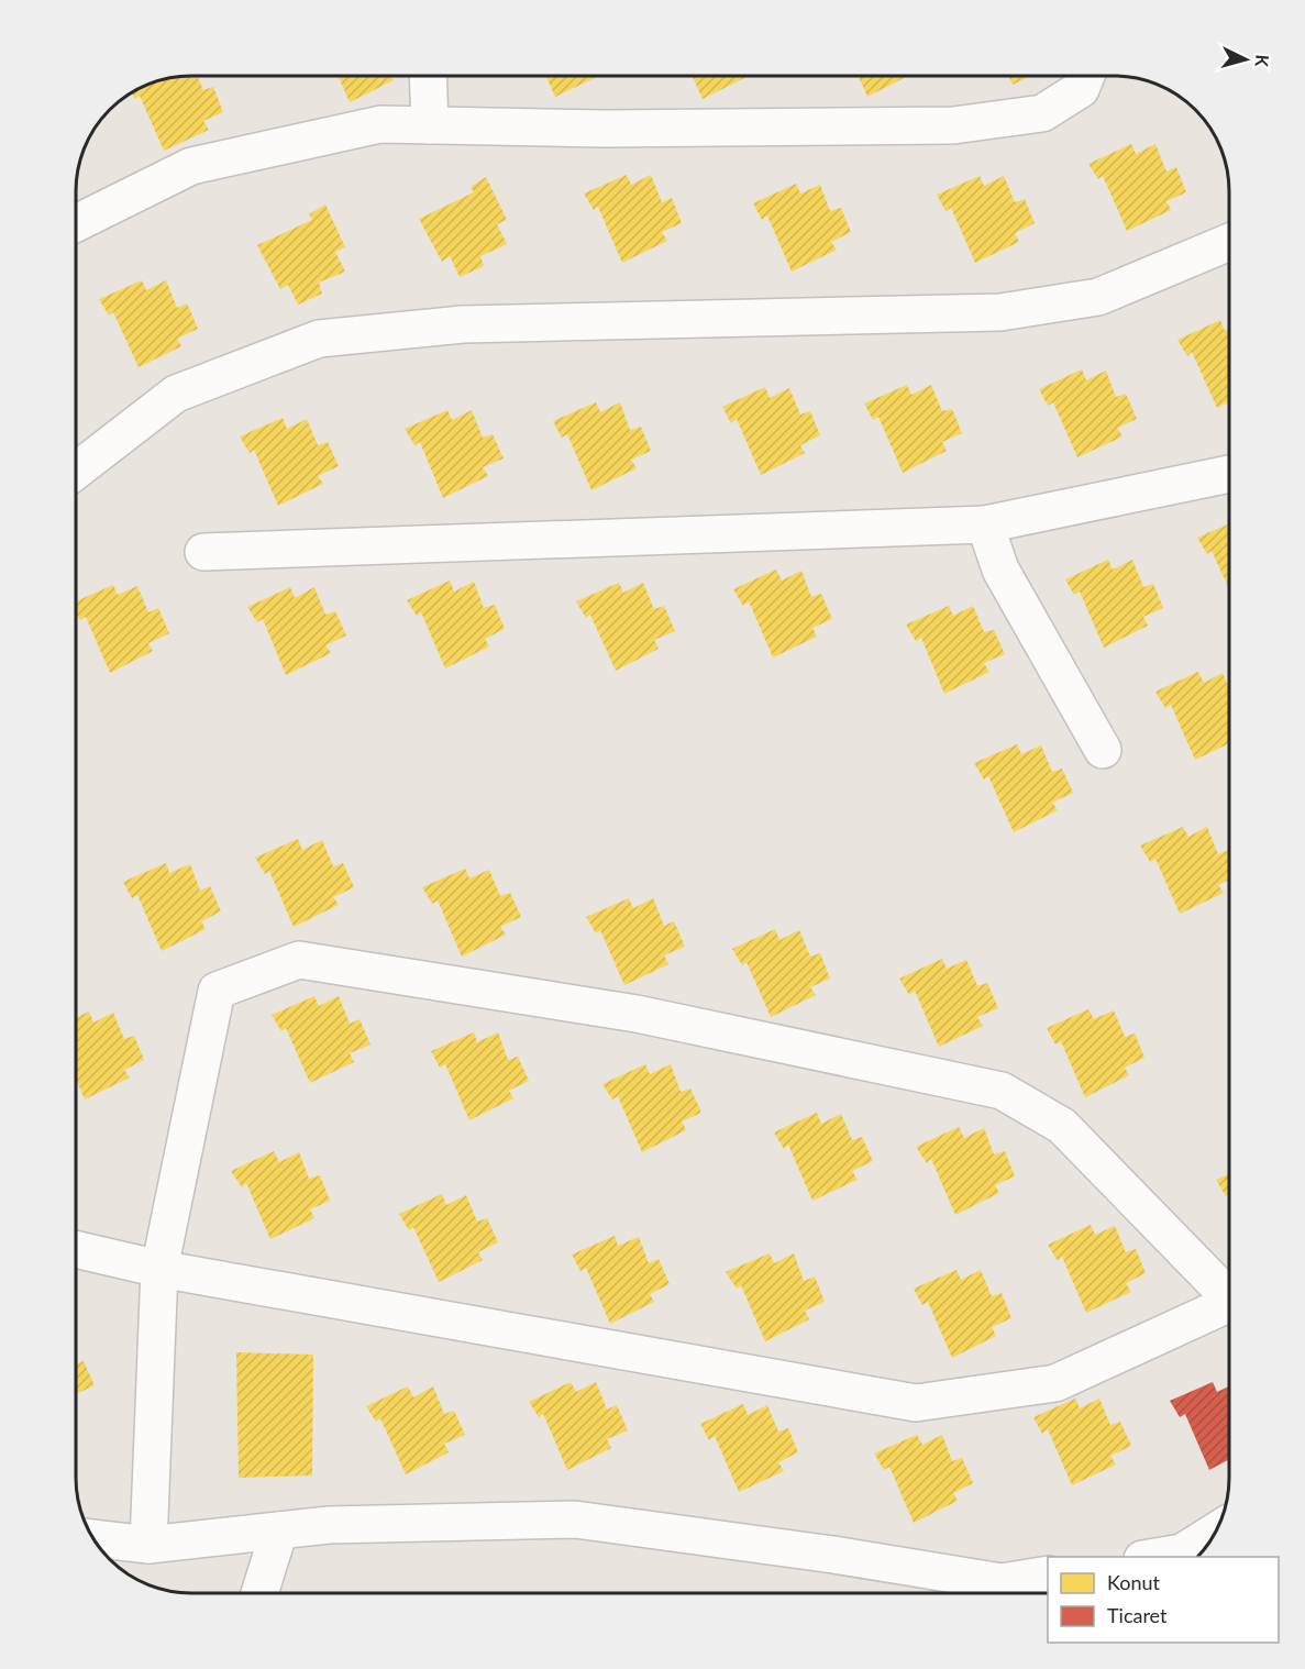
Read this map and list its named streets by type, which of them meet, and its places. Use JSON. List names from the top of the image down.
{
  "legend": ["Konut", "Ticaret"],
  "north": "right"
}
